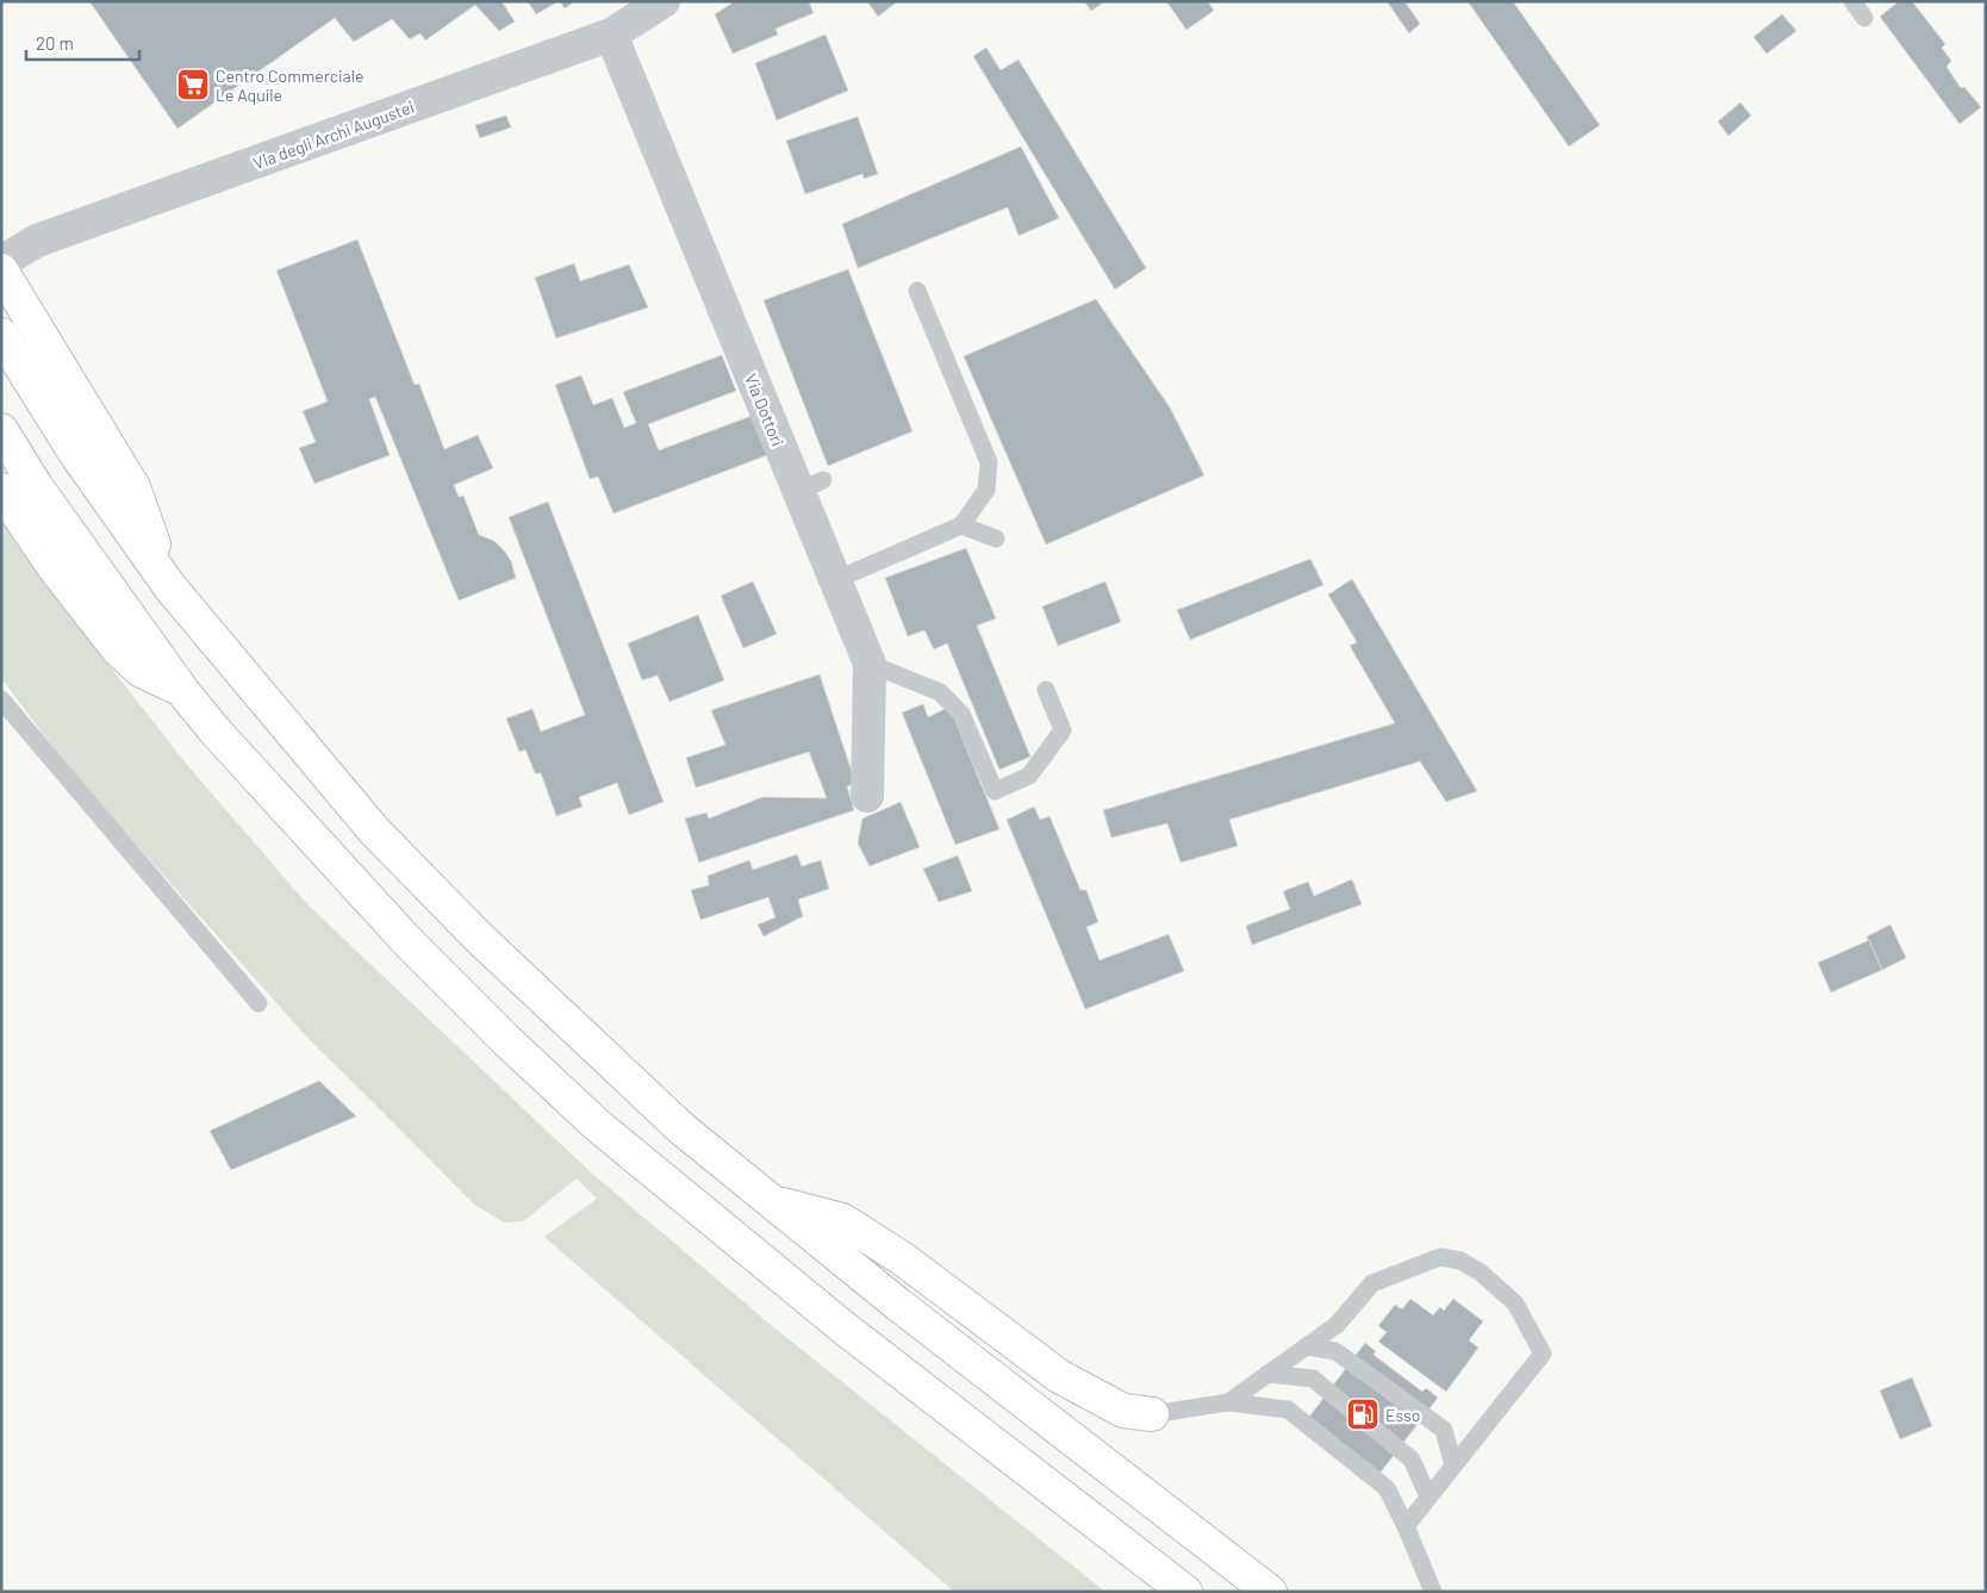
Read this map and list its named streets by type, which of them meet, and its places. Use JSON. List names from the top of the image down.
{
  "streets": {
    "street": ["Via degli Archi Augustei", "Via Dottori"]
  },
  "crossings": [
    ["Via degli Archi Augustei", "Via Dottori"]
  ],
  "places": {
    "supermarket": ["Centro Commerciale Le Aquile"],
    "fuel station": ["Esso"]
  },
  "scale_bar": "20 m"
}
